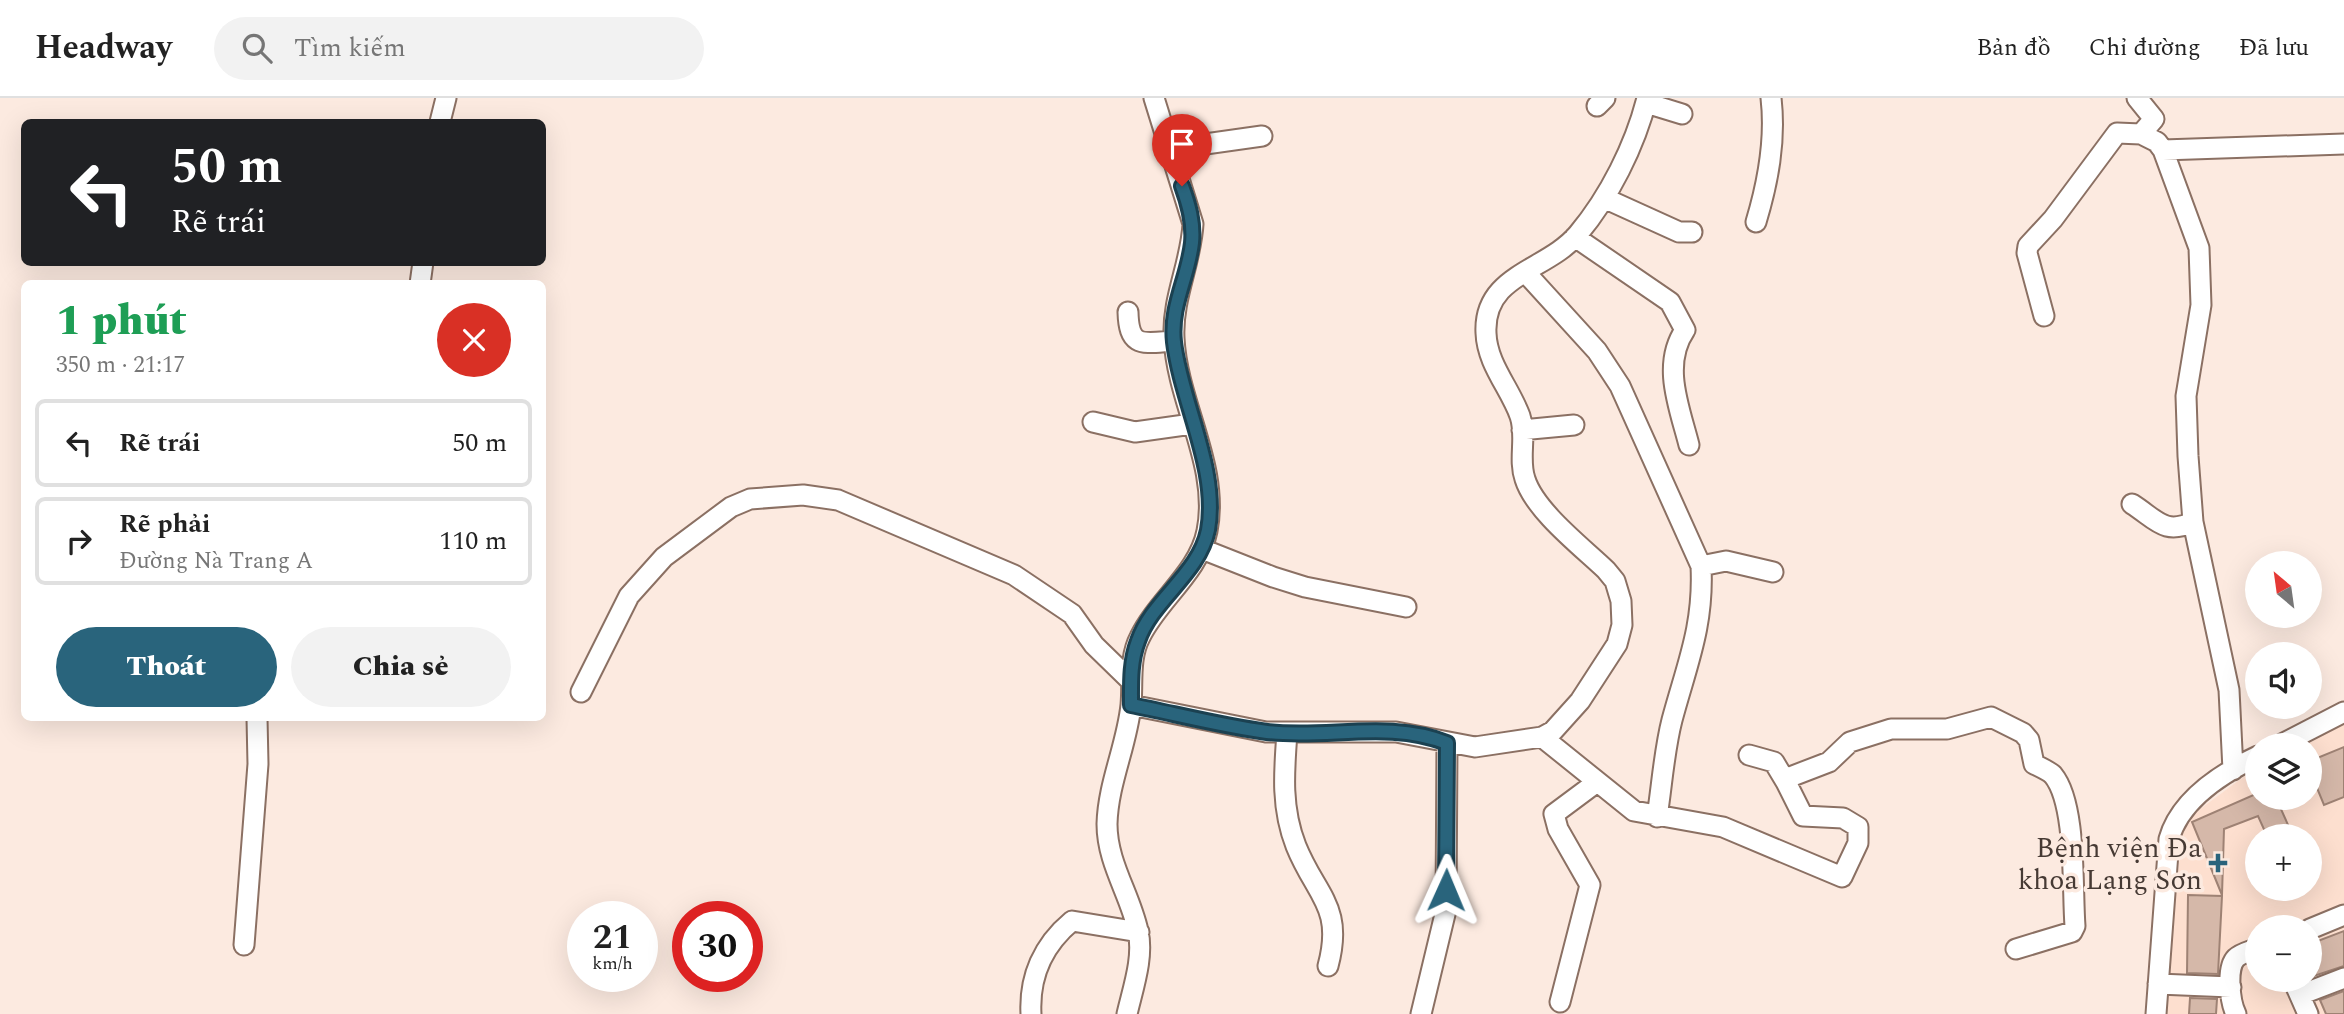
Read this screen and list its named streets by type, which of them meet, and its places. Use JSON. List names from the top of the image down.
{
  "places": {
    "health": ["Bệnh viện Đa khoa Lạng Sơn"]
  },
  "north": "top left",
  "page": {
    "header": "Headway",
    "search": "Tìm kiếm",
    "nav": ["Bản đồ", "Chỉ đường", "Đã lưu"],
    "turn": ["50 m", "Rẽ trái"],
    "heading": ["1 phút", "350 m · 21:17"],
    "list": [
      {
        "name": "Rẽ trái",
        "value": "50 m"
      },
      {
        "name": "Rẽ phải",
        "note": "Đường Nà Trang A",
        "value": "110 m"
      }
    ],
    "map_buttons": ["+", "−"],
    "buttons": ["Thoát", "Chia sẻ"],
    "speed": "21 km/h",
    "limit": "30"
  }
}
